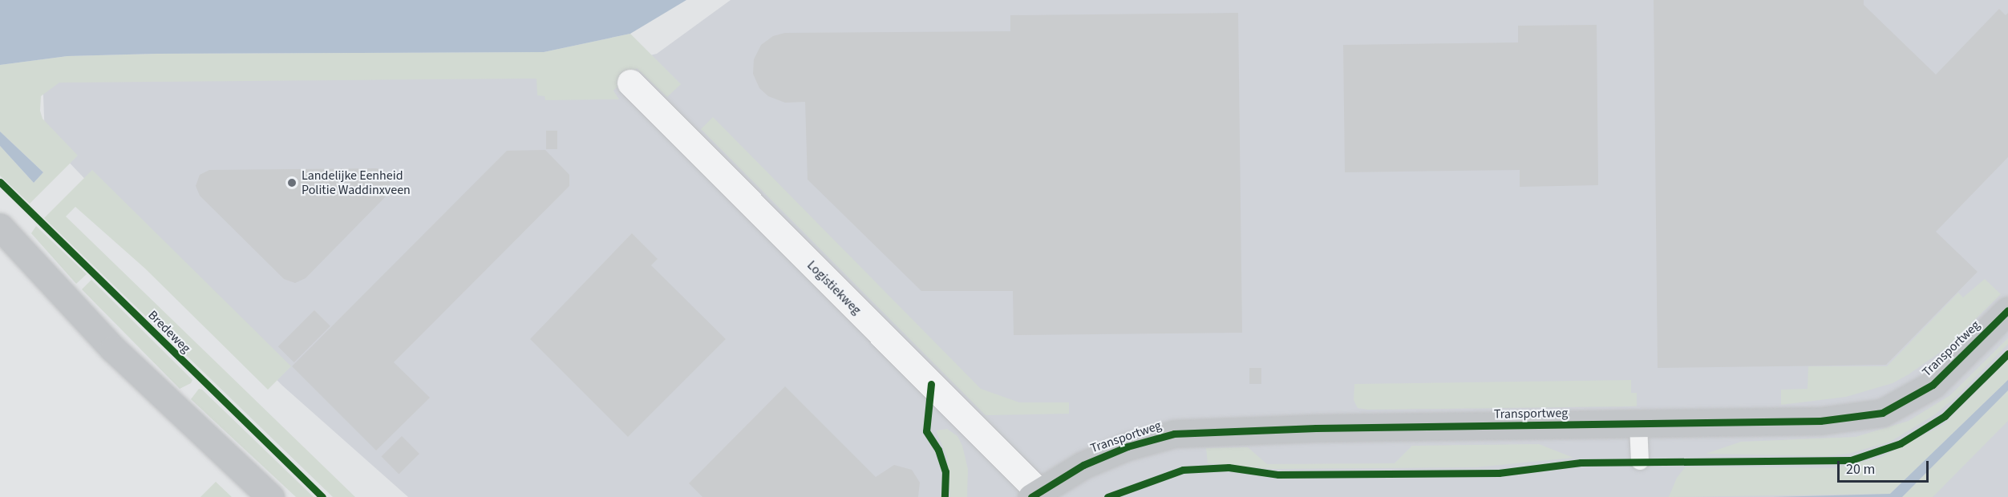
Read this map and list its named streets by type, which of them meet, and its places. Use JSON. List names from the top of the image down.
{
  "streets": {
    "street": ["Logistiekweg", "Transportweg"],
    "cycle path": ["Bredeweg"]
  },
  "crossings": [
    ["Logistiekweg", "Transportweg"]
  ],
  "places": ["Landelijke Eenheid Politie Waddinxveen"],
  "scale_bar": "20 m"
}
